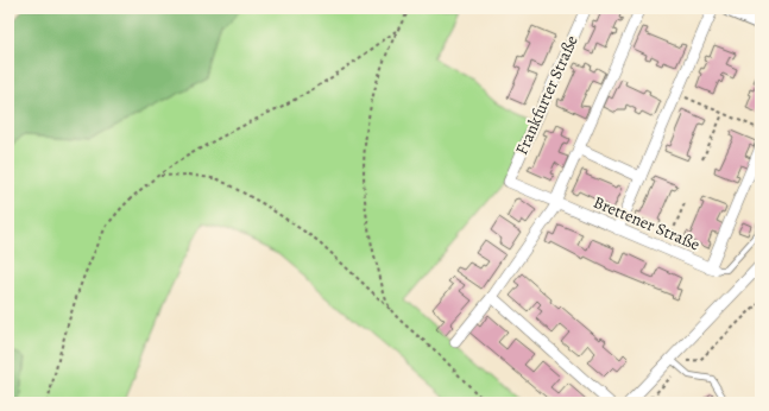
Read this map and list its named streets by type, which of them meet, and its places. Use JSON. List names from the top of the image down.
{
  "streets": {
    "street": ["Frankfurter Straße", "Brettener Straße"]
  },
  "crossings": [
    ["Frankfurter Straße", "Brettener Straße"]
  ]
}
